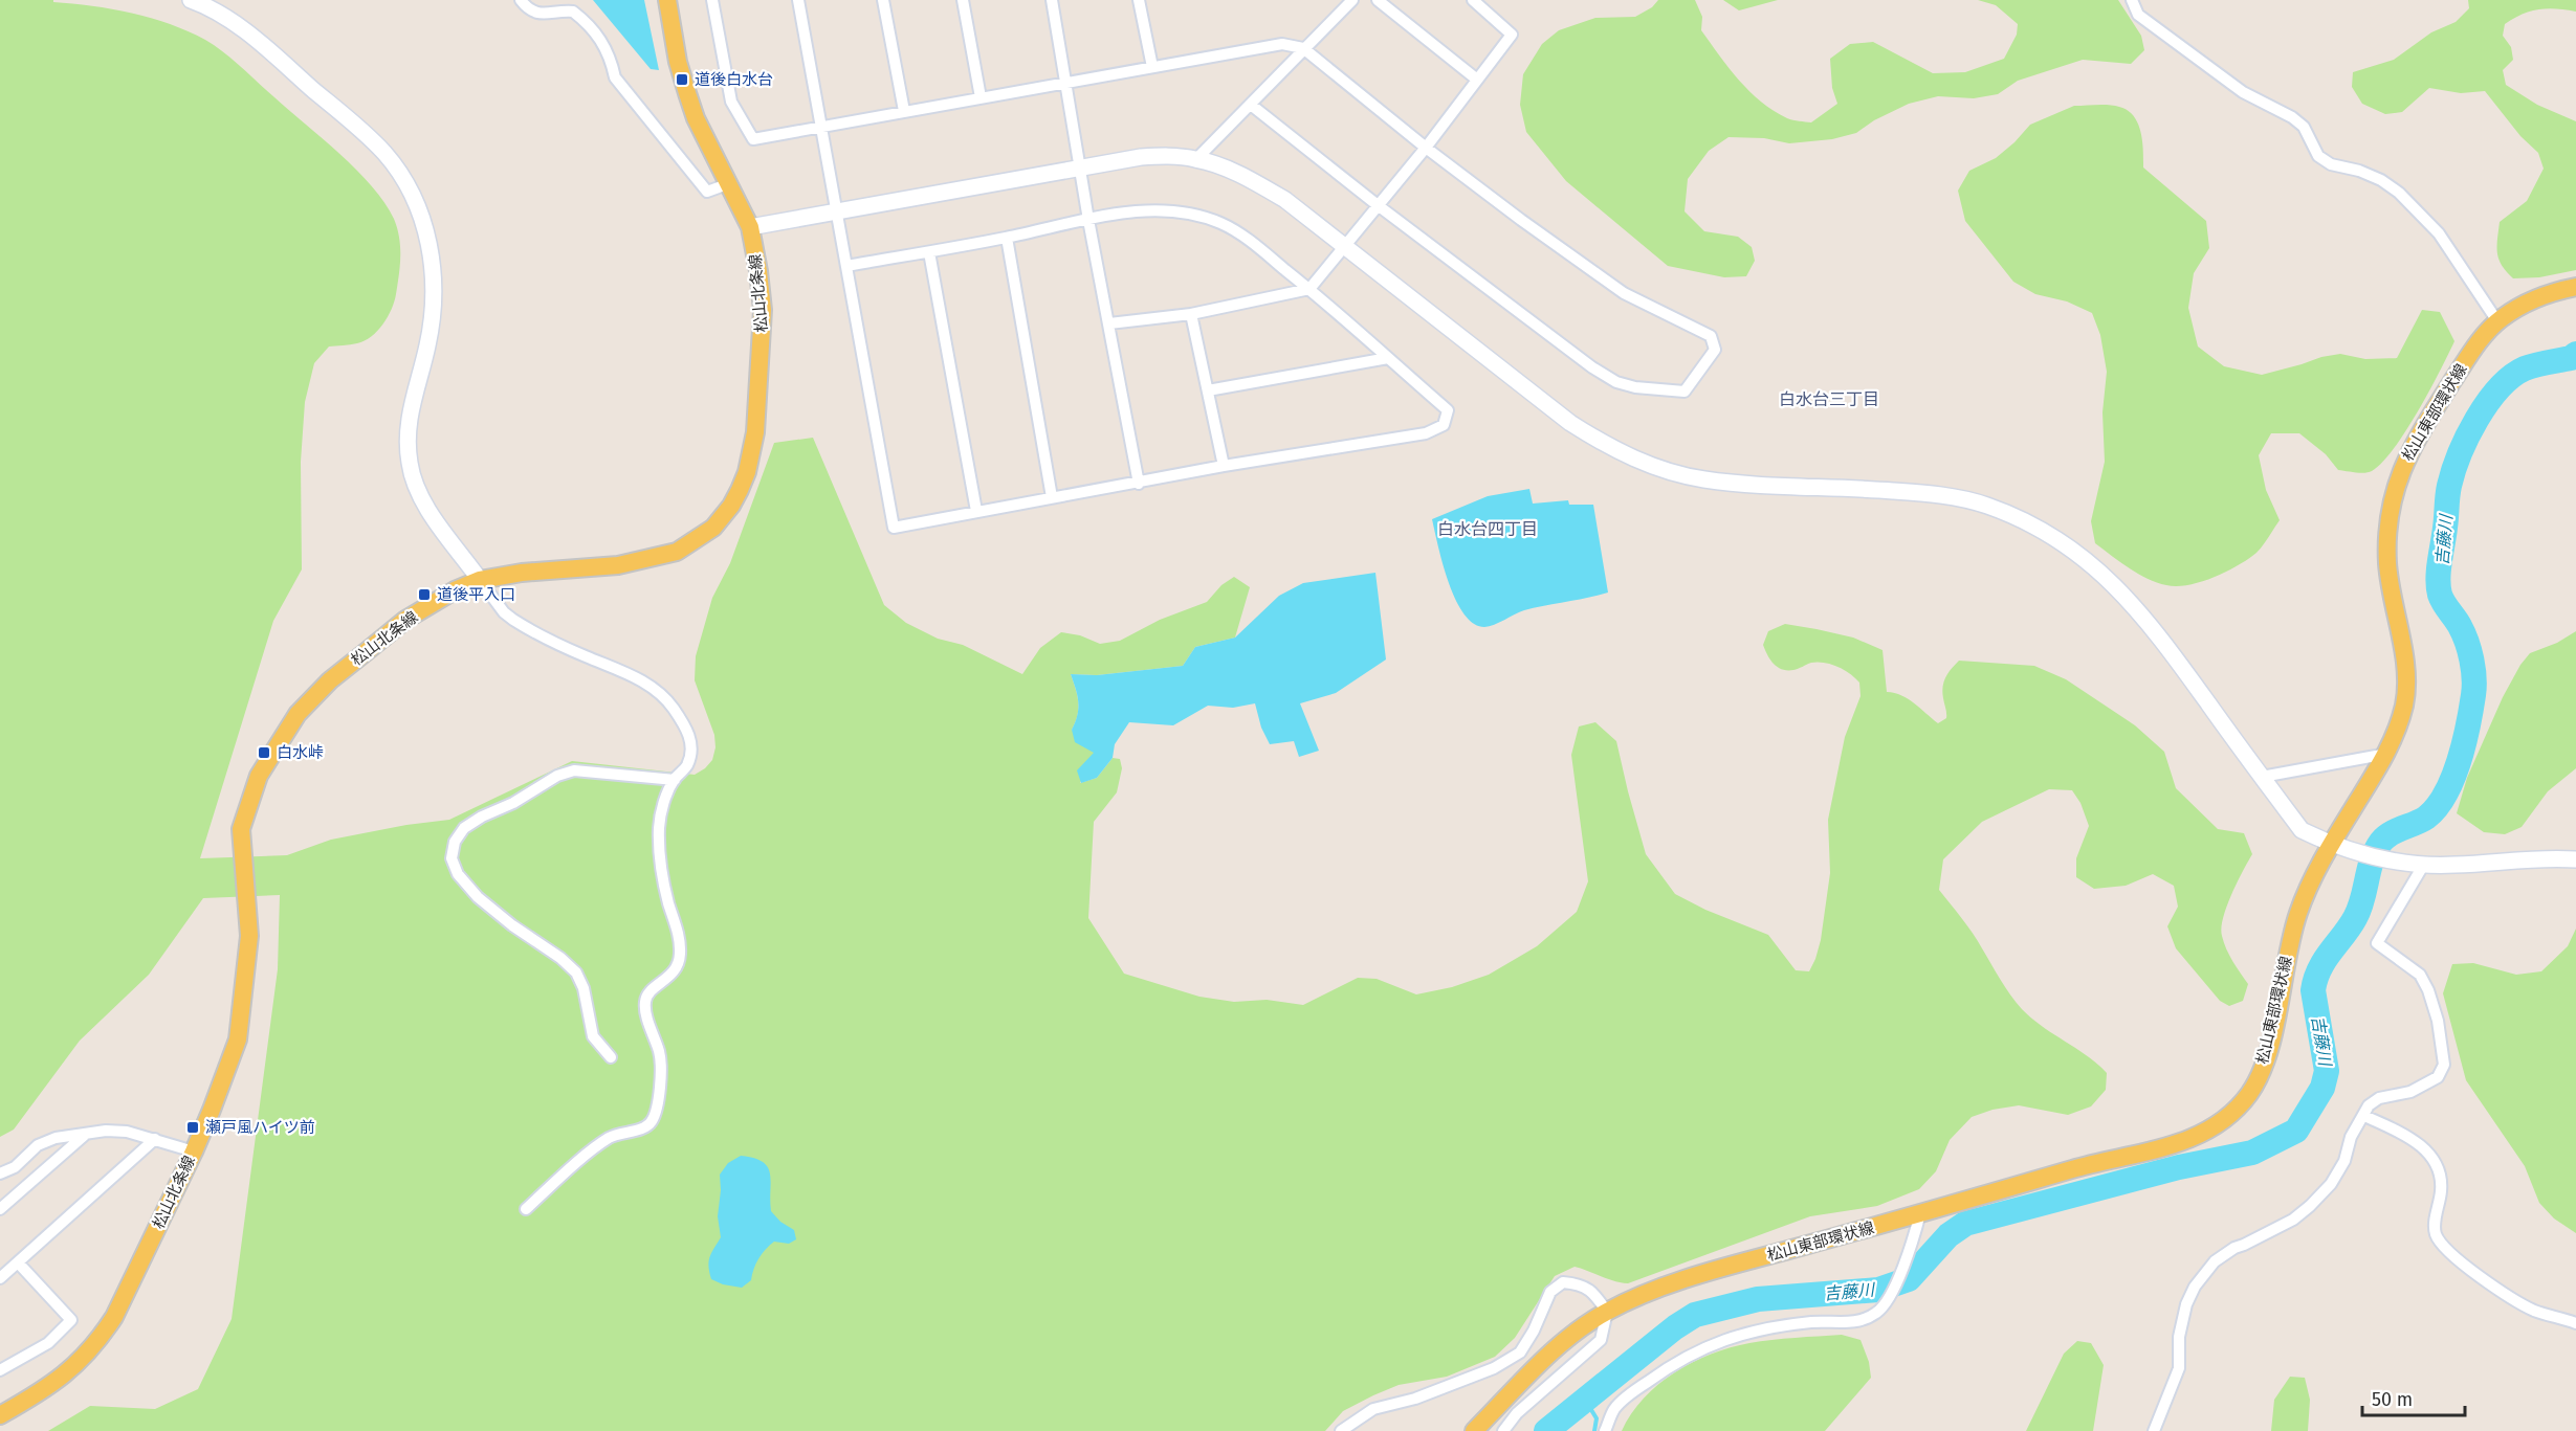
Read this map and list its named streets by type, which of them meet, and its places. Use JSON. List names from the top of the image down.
{
  "streets": {
    "main road": ["松山北条線", "松山東部環状線"]
  },
  "districts": ["白水台三丁目", "白水台四丁目"],
  "water": ["吉藤川"],
  "places": {
    "transit": [
      "道後白水台",
      "道後平入口",
      "白水峠",
      "瀬戸風ハイツ前"
    ]
  },
  "scale_bar": "50 m"
}
